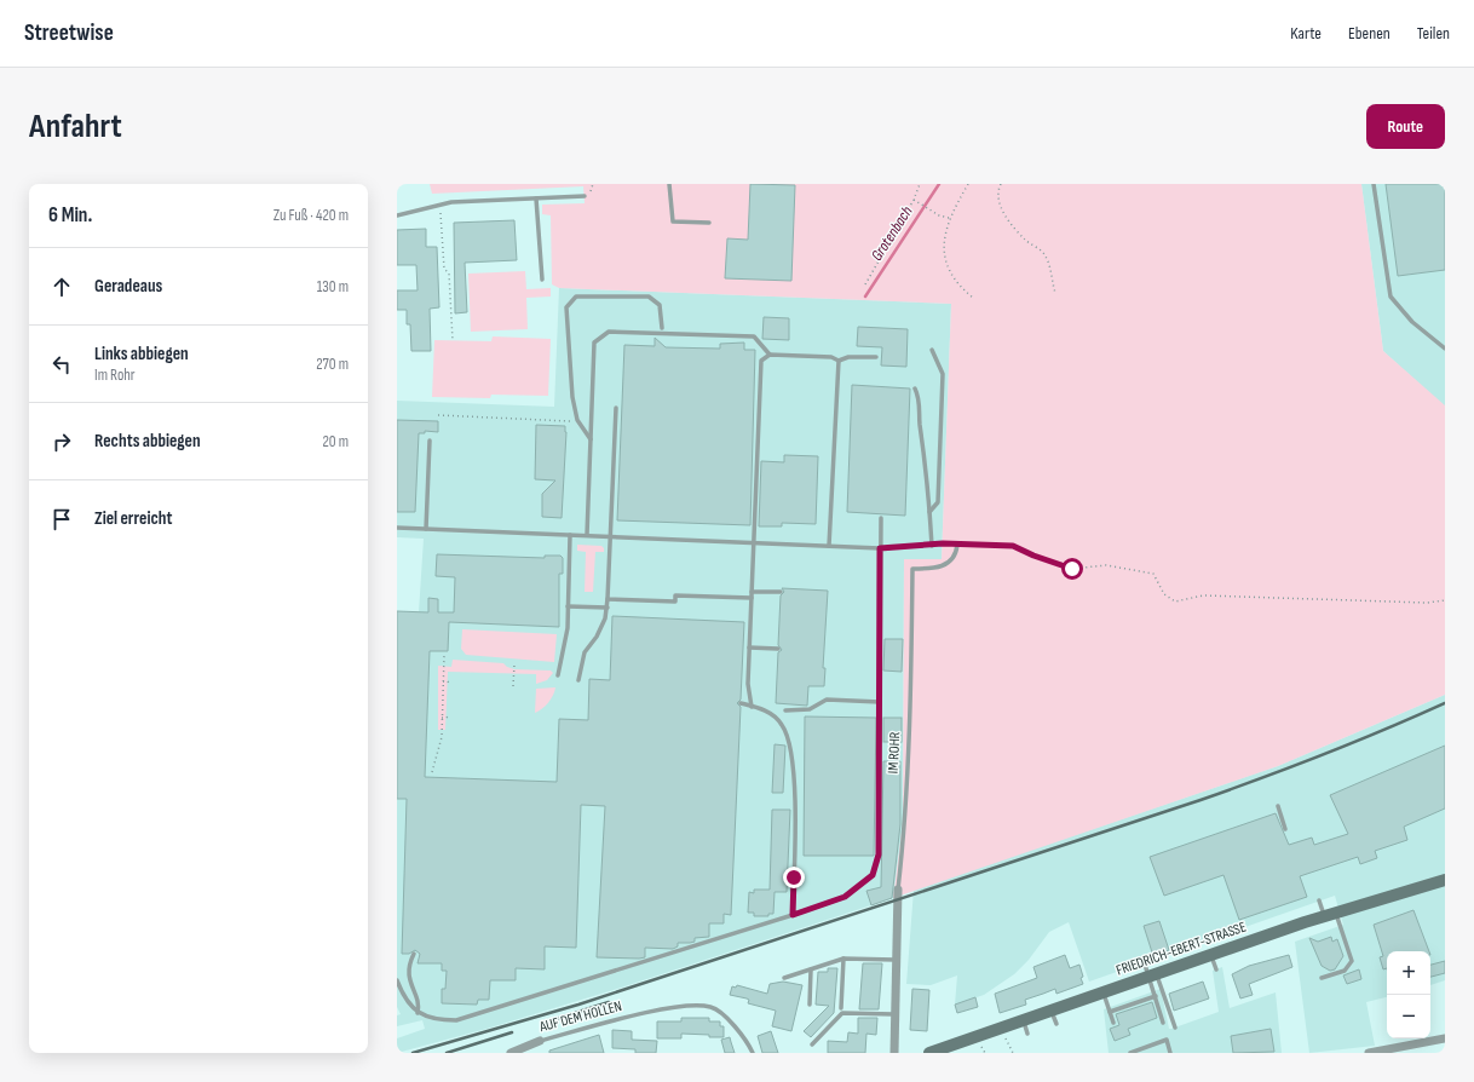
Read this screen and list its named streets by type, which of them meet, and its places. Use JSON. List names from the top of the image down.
{
  "streets": {
    "street": ["IM ROHR", "FRIEDRICH-EBERT-STRASSE", "AUF DEM HOLLEN"]
  },
  "water": ["Grotenbach"],
  "page": {
    "header": "Streetwise",
    "nav": ["Karte", "Ebenen", "Teilen"],
    "buttons": "Route",
    "title": "Anfahrt",
    "heading": ["6 Min.", "Zu Fuß · 420 m"],
    "list": [
      ["Geradeaus", "130 m"],
      ["Links abbiegen", "Im Rohr", "270 m"],
      ["Rechts abbiegen", "20 m"],
      "Ziel erreicht"
    ],
    "map_buttons": ["+", "−"]
  }
}
